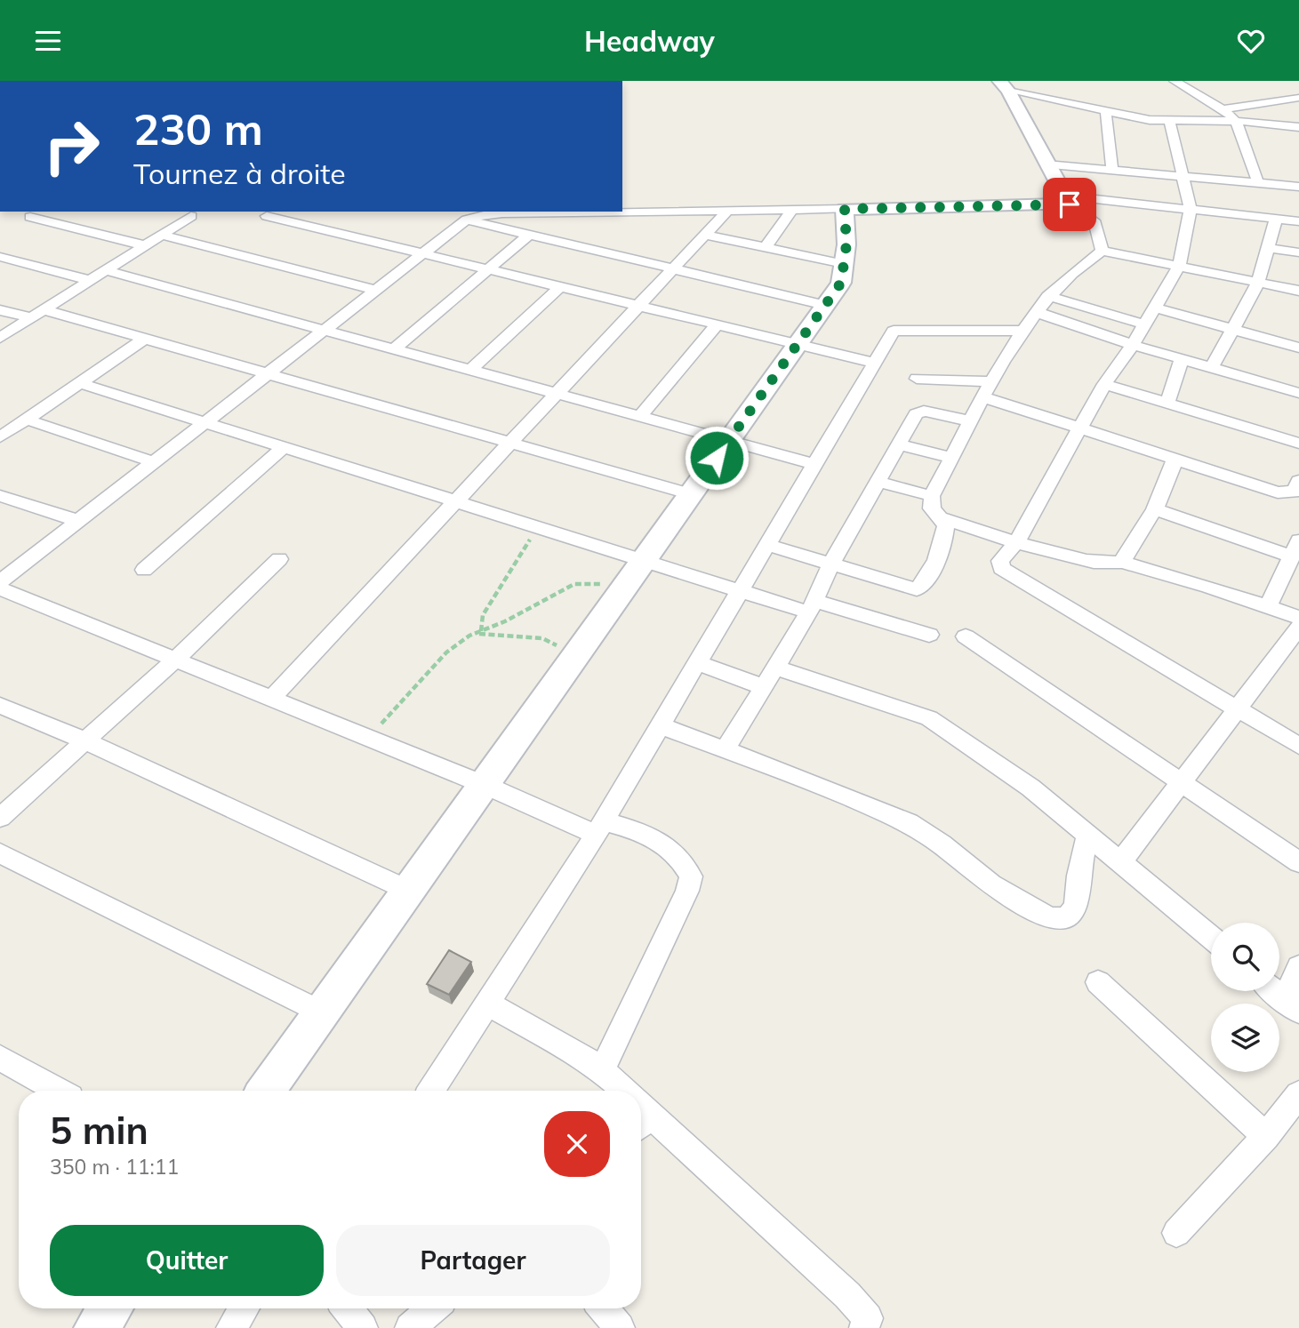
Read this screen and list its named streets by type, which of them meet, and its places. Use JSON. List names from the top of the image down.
{
  "page": {
    "header": "Headway",
    "turn": ["230 m", "Tournez à droite"],
    "heading": ["5 min", "350 m · 11:11"],
    "buttons": ["Quitter", "Partager"]
  }
}
